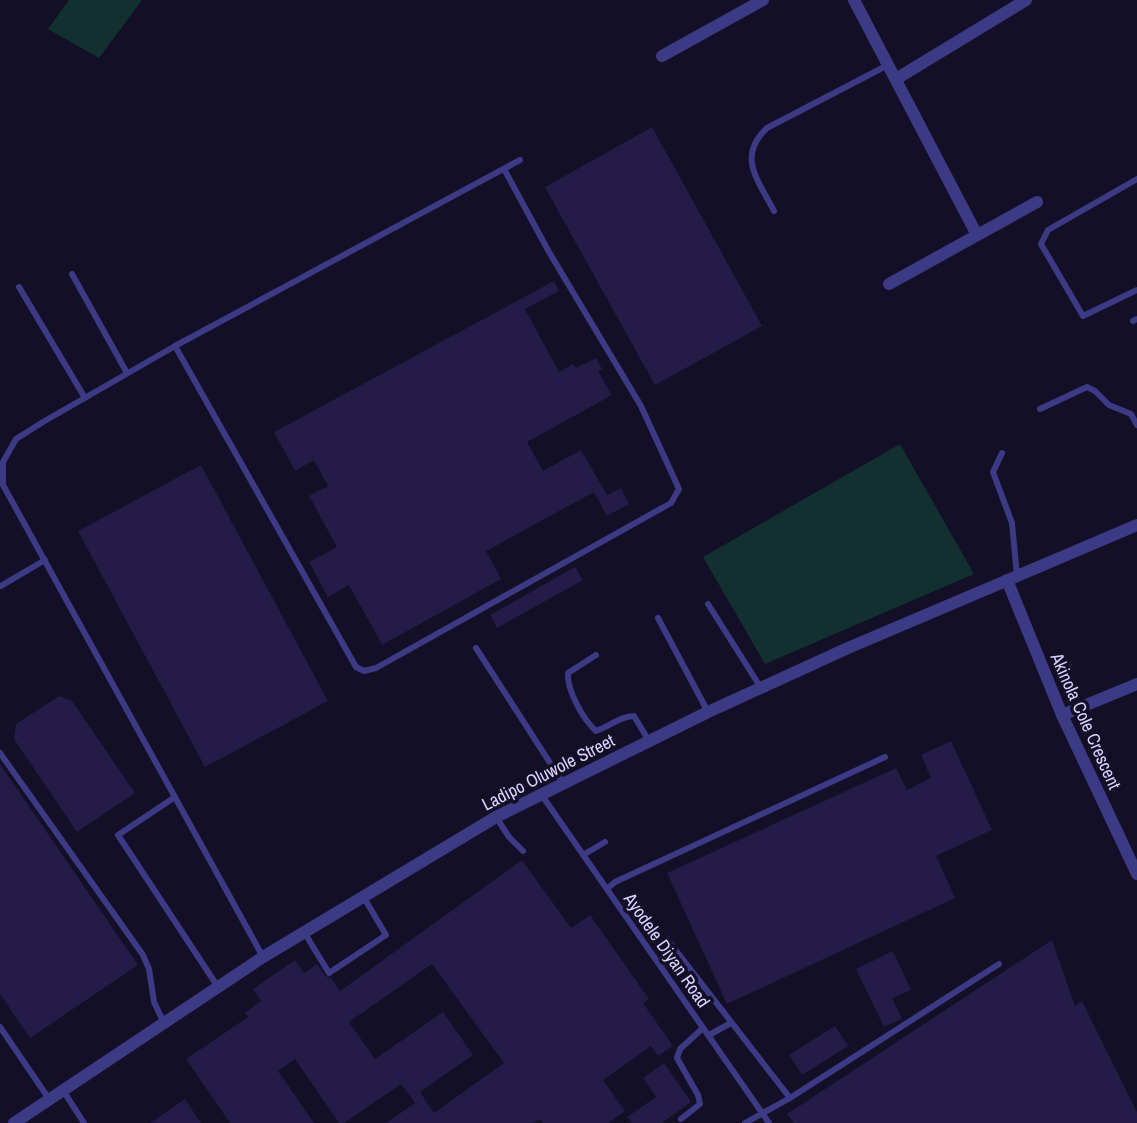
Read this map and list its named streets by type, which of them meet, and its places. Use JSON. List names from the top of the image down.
{
  "streets": {
    "street": ["Akinola Cole Crescent", "Ladipo Oluwole Street"],
    "lane": ["Ayodele Diyan Road"]
  },
  "crossings": [
    ["Akinola Cole Crescent", "Ladipo Oluwole Street"],
    ["Ladipo Oluwole Street", "Ayodele Diyan Road"]
  ]
}
